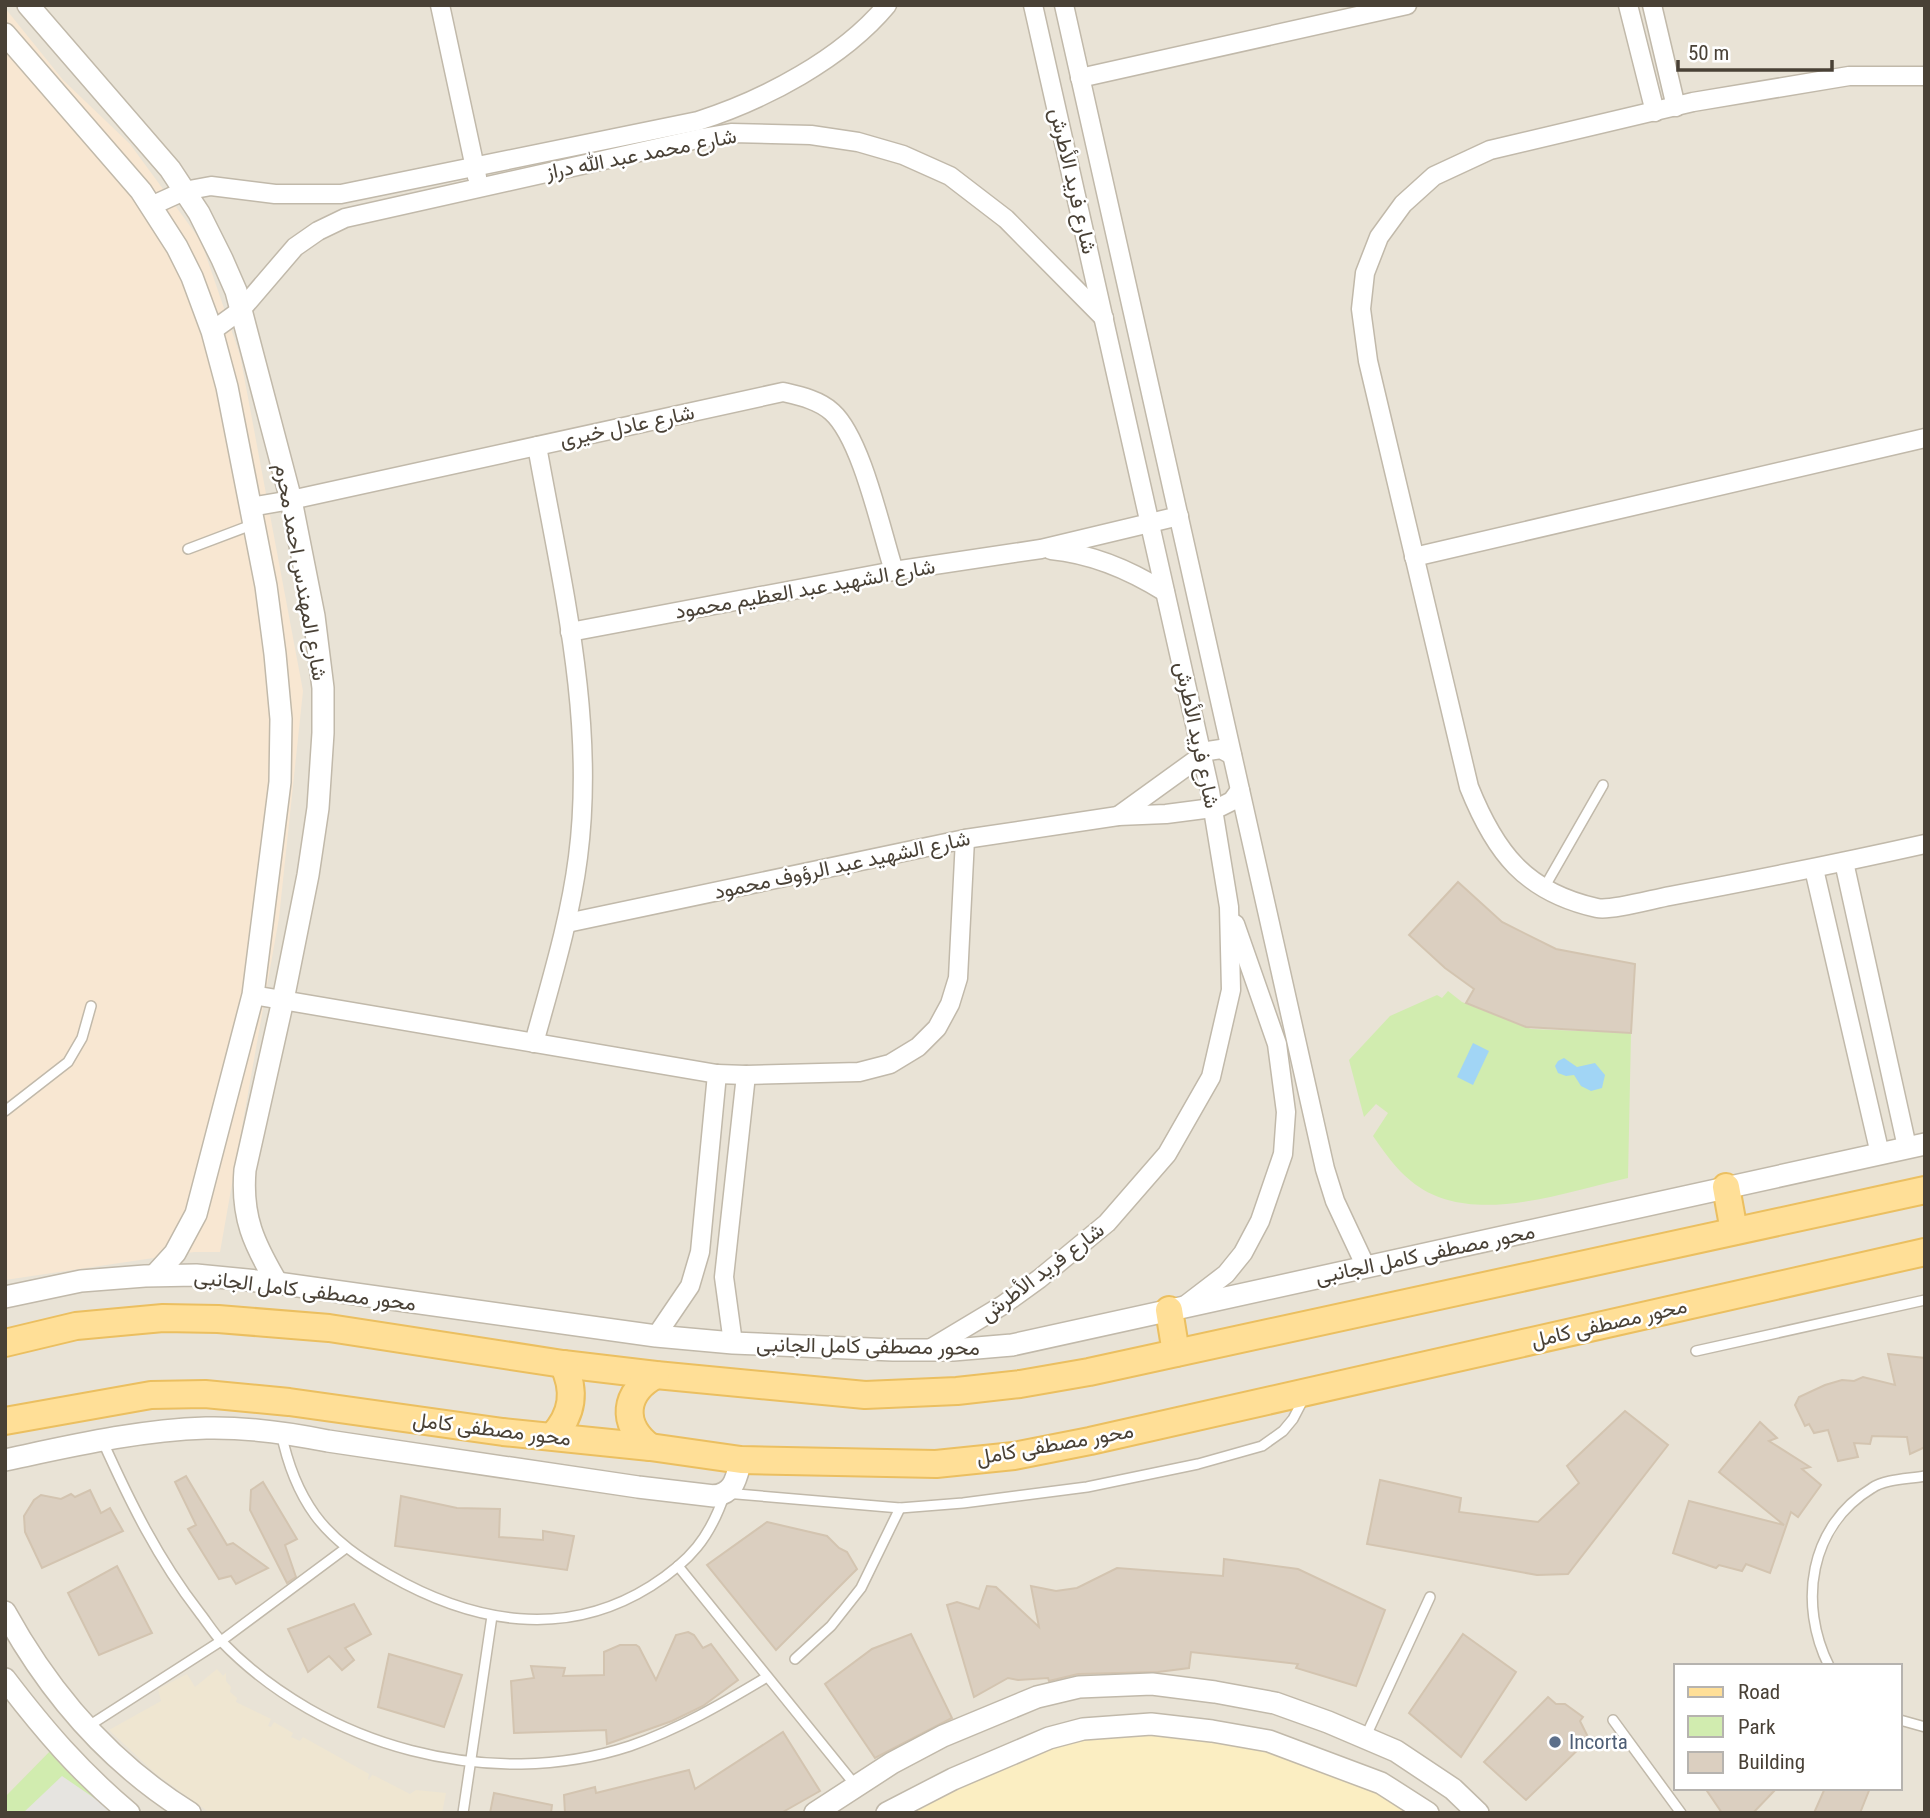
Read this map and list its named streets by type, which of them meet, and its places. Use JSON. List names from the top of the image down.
{
  "streets": {
    "main road": ["محور مصطفى كامل"],
    "street": [
      "شارع محمد عبد الله دراز",
      "شارع فريد الأطرش",
      "شارع عادل خيرى",
      "شارع المهندس احمد محرم",
      "شارع الشهيد عبد العظيم محمود",
      "شارع الشهيد عبد الرؤوف محمود",
      "محور مصطفى كامل الجانبى"
    ]
  },
  "crossings": [
    ["شارع محمد عبد الله دراز", "شارع فريد الأطرش"],
    ["شارع محمد عبد الله دراز", "شارع المهندس احمد محرم"],
    ["شارع فريد الأطرش", "شارع الشهيد عبد العظيم محمود"],
    ["شارع فريد الأطرش", "شارع الشهيد عبد الرؤوف محمود"],
    ["شارع فريد الأطرش", "محور مصطفى كامل الجانبى"],
    ["شارع عادل خيرى", "شارع المهندس احمد محرم"],
    ["شارع عادل خيرى", "شارع الشهيد عبد العظيم محمود"],
    ["شارع المهندس احمد محرم", "محور مصطفى كامل الجانبى"]
  ],
  "places": ["Incorta"],
  "legend": ["Road", "Park", "Building"],
  "scale_bar": "50 m"
}
